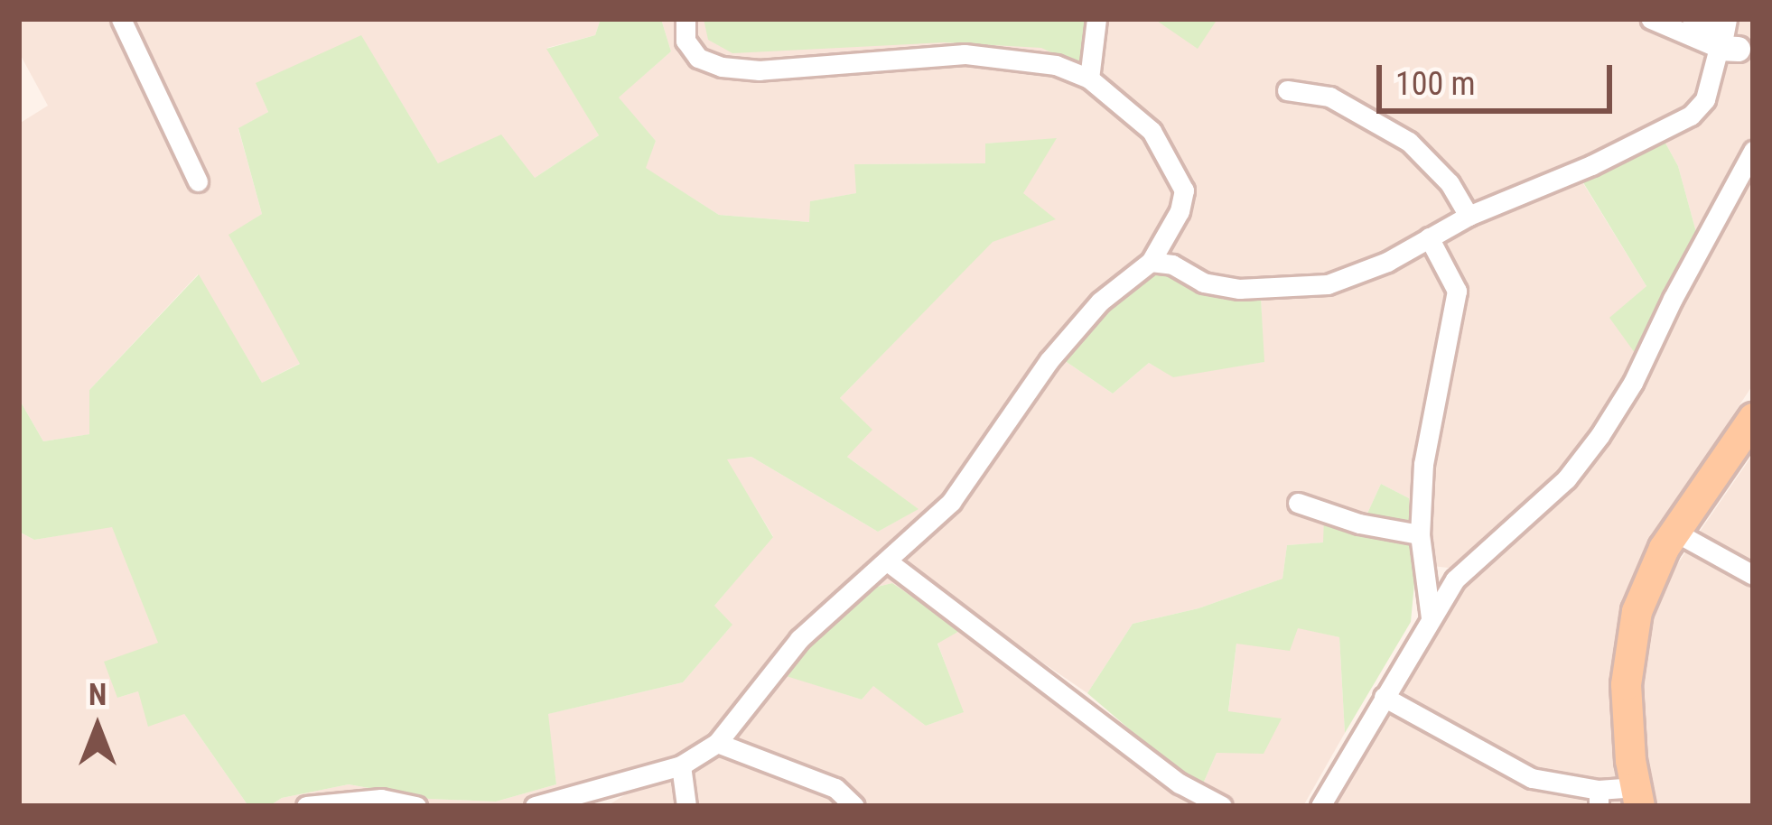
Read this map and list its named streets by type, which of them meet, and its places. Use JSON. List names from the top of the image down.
{
  "scale_bar": "100 m",
  "north": "top"
}
